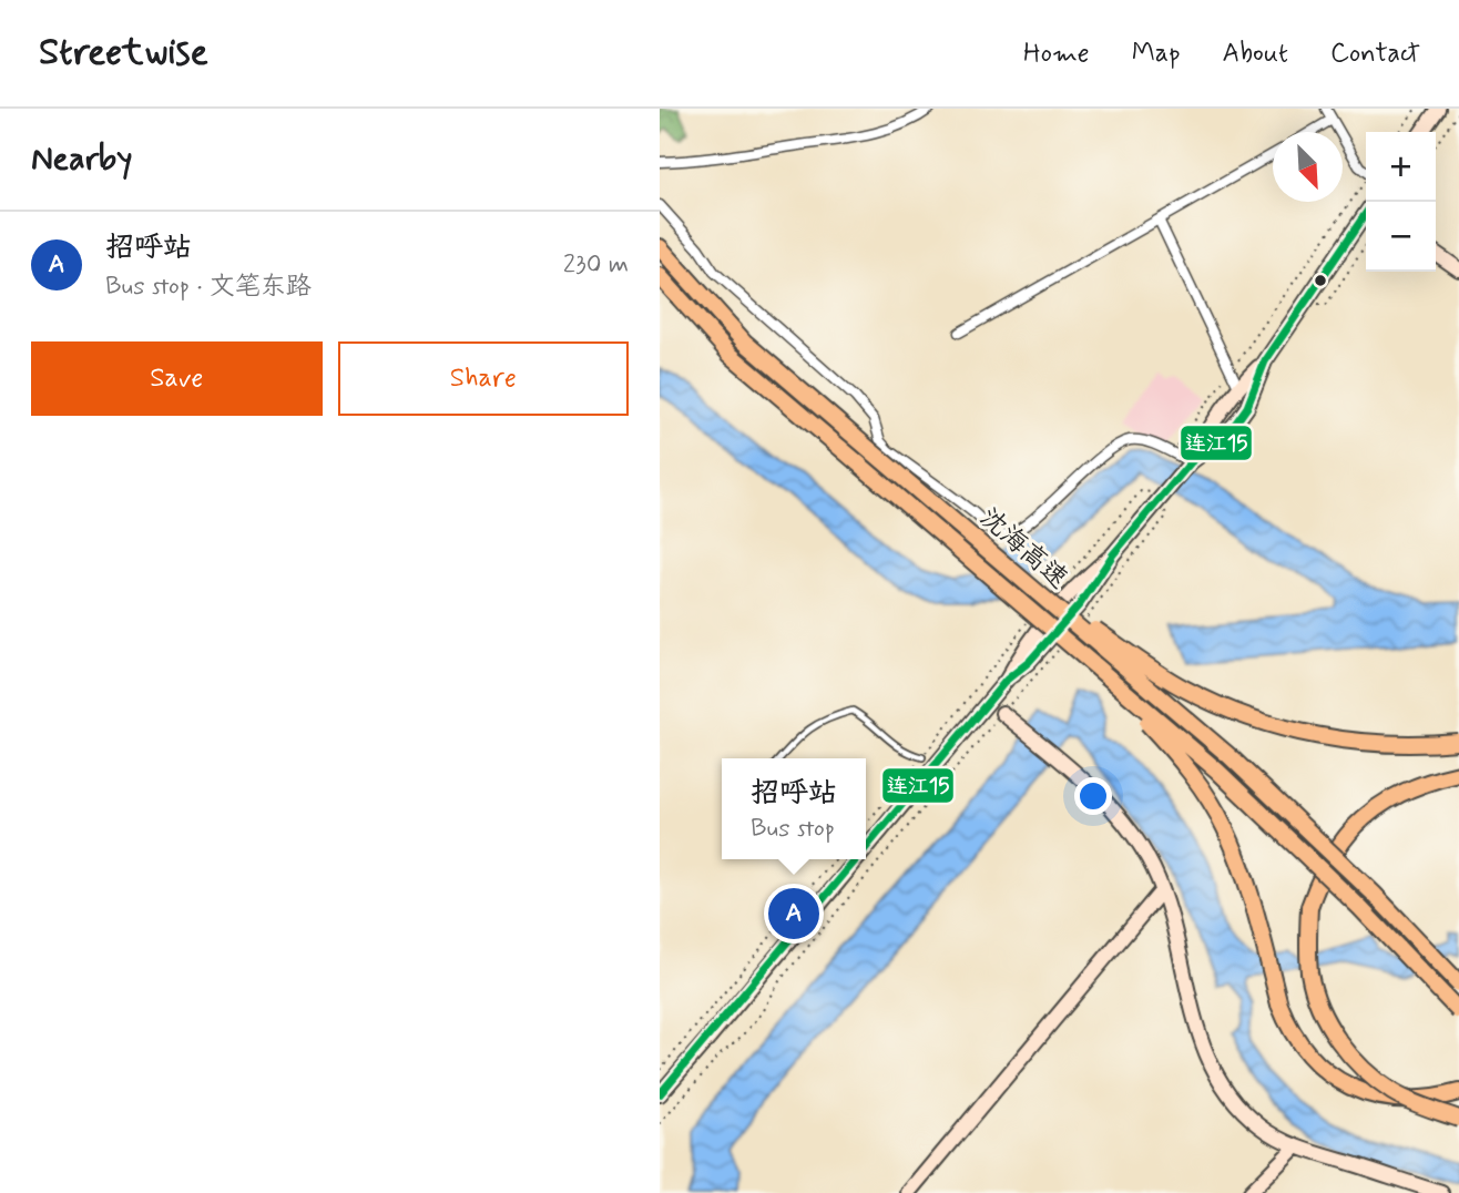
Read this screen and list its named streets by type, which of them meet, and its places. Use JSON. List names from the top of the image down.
{
  "streets": {
    "highway": ["沈海高速"]
  },
  "lines": ["transit line 连江15"],
  "north": "bottom right",
  "page": {
    "header": "Streetwise",
    "nav": [
      "Home",
      "Map",
      "About",
      "Contact"
    ],
    "heading": "Nearby",
    "map_buttons": ["+", "−"],
    "list": [
      {
        "mark": "A",
        "name": "招呼站",
        "note": "Bus stop · 文笔东路",
        "value": "230 m"
      }
    ],
    "buttons": ["Save", "Share"],
    "popup": ["招呼站", "Bus stop"],
    "pins": "A"
  }
}
